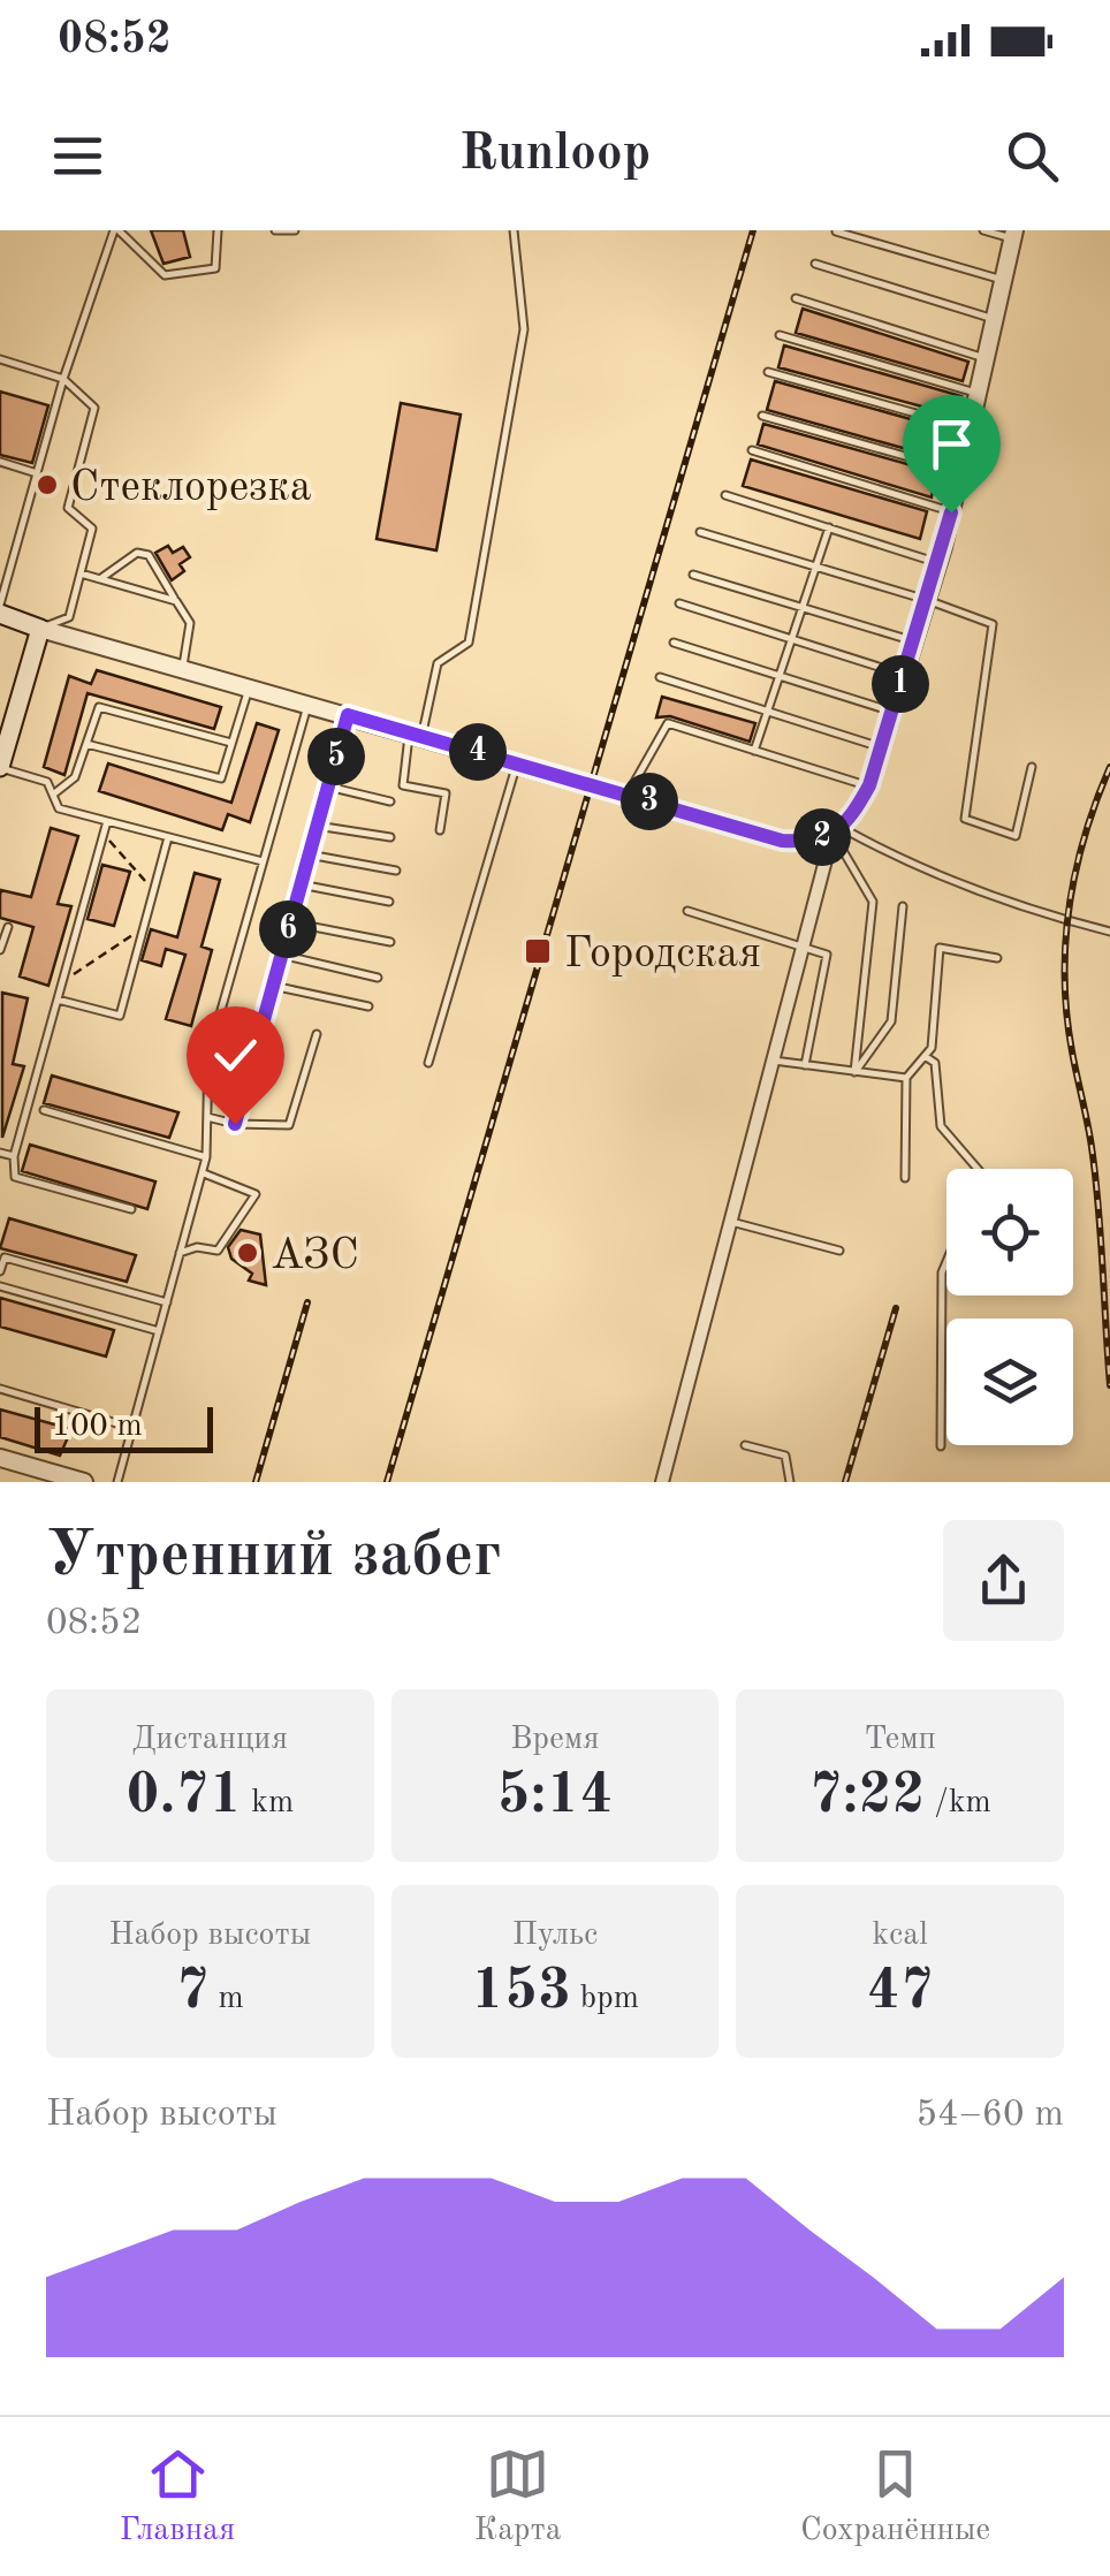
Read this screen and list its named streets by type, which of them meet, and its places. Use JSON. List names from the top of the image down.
{
  "places": {
    "other": ["Стеклорезка", "АЗС"],
    "transit": ["Городская"]
  },
  "scale_bar": "100 m",
  "page": {
    "status": "08:52",
    "header": "Runloop",
    "pins": [
      "1",
      "4",
      "5",
      "3",
      "2",
      "6"
    ],
    "scale": "100 m",
    "heading": ["Утренний забег", "08:52"],
    "stats": [
      ["Дистанция", "0.71 km"],
      ["Время", "5:14"],
      ["Темп", "7:22 /km"],
      ["Набор высоты", "7 m"],
      ["Пульс", "153 bpm"],
      ["kcal", "47"]
    ],
    "chart": ["Набор высоты", "54–60 m"],
    "tabs": ["Главная", "Карта", "Сохранённые"]
  }
}
